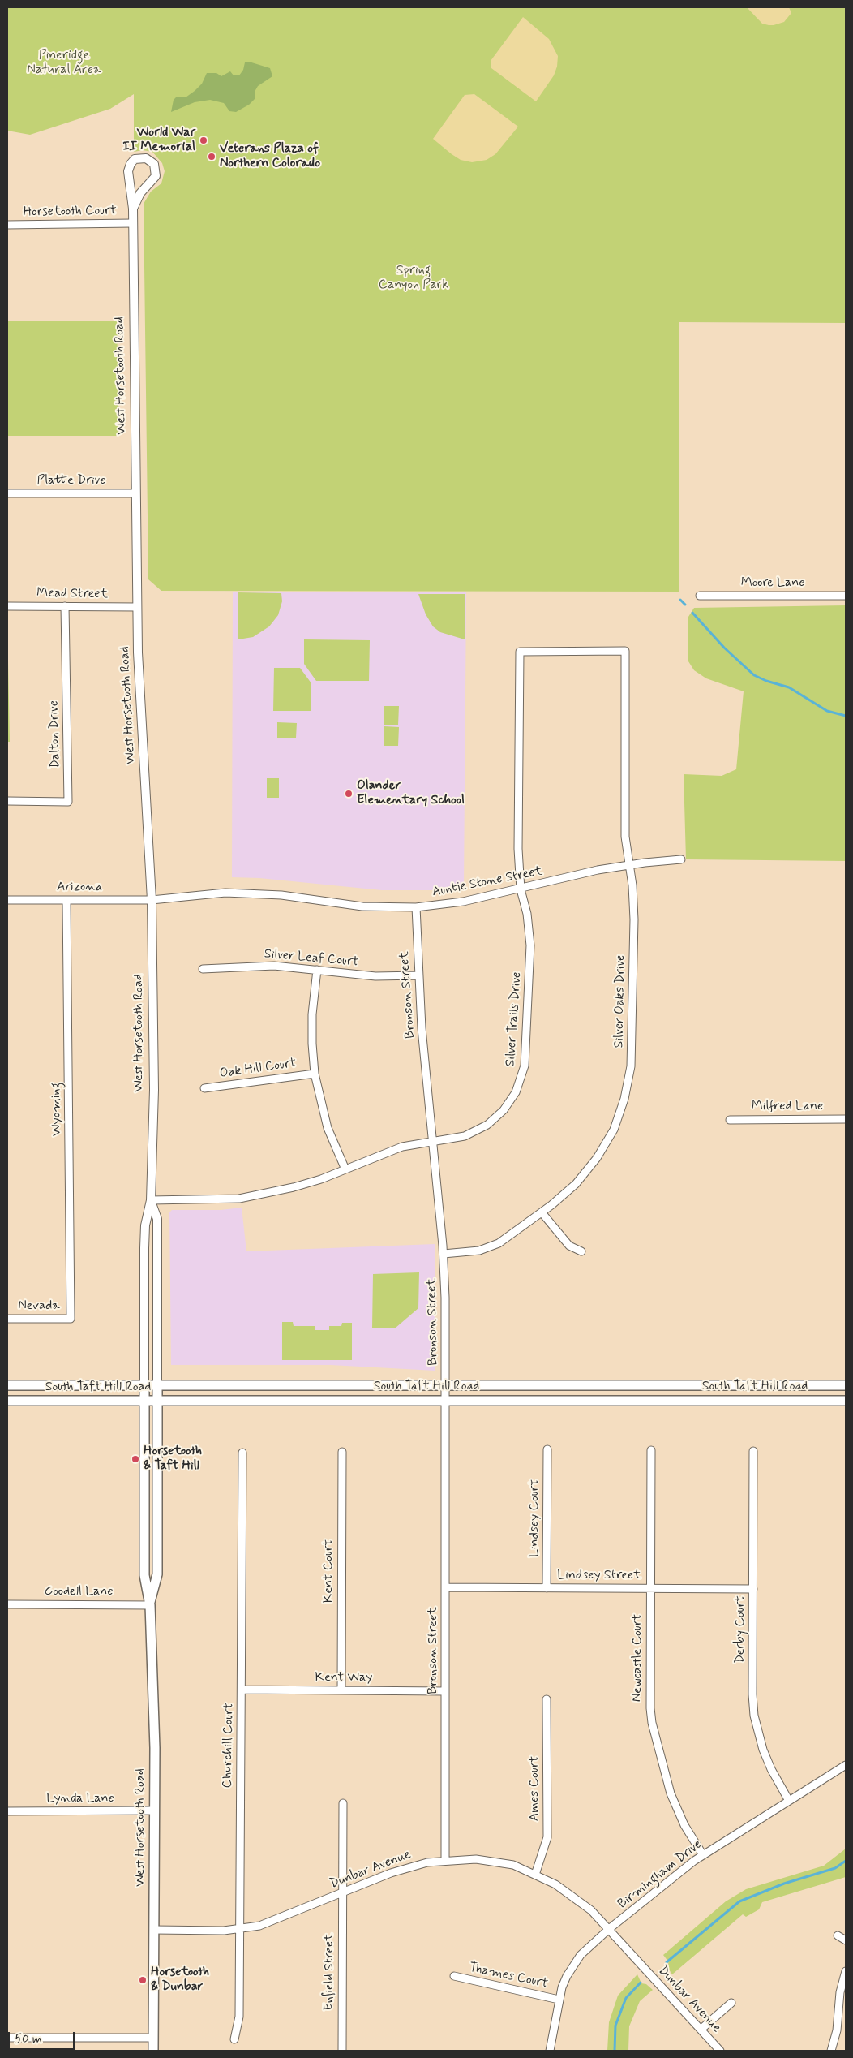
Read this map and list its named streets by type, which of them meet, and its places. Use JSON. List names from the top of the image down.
{
  "streets": {
    "main road": ["West Horsetooth Road", "South Taft Hill Road"],
    "street": [
      "Horsetooth Court",
      "Platte Drive",
      "Moore Lane",
      "Mead Street",
      "Dalton Drive",
      "Auntie Stone Street",
      "Arizona",
      "Silver Leaf Court",
      "Bronson Street",
      "Silver Oaks Drive",
      "Silver Trails Drive",
      "Oak Hill Court",
      "Milfred Lane",
      "Wyoming",
      "Nevada",
      "Lindsey Court",
      "Kent Court",
      "Lindsey Street",
      "Goodell Lane",
      "Derby Court",
      "Newcastle Court",
      "Kent Way",
      "Churchill Court",
      "Ames Court",
      "Lynda Lane",
      "Dunbar Avenue",
      "Birmingham Drive",
      "Enfield Street",
      "Thames Court"
    ]
  },
  "crossings": [
    ["Horsetooth Court", "West Horsetooth Road"],
    ["West Horsetooth Road", "Platte Drive"],
    ["West Horsetooth Road", "Mead Street"],
    ["West Horsetooth Road", "Auntie Stone Street"],
    ["West Horsetooth Road", "Arizona"],
    ["West Horsetooth Road", "Silver Trails Drive"],
    ["West Horsetooth Road", "South Taft Hill Road"],
    ["West Horsetooth Road", "Goodell Lane"],
    ["West Horsetooth Road", "Lynda Lane"],
    ["West Horsetooth Road", "Dunbar Avenue"],
    ["Mead Street", "Dalton Drive"],
    ["Auntie Stone Street", "Arizona"],
    ["Auntie Stone Street", "Bronson Street"],
    ["Auntie Stone Street", "Silver Oaks Drive"],
    ["Auntie Stone Street", "Silver Trails Drive"],
    ["Arizona", "Wyoming"],
    ["Silver Leaf Court", "Bronson Street"],
    ["Bronson Street", "Silver Oaks Drive"],
    ["Bronson Street", "Silver Trails Drive"],
    ["Bronson Street", "South Taft Hill Road"],
    ["Bronson Street", "Lindsey Street"],
    ["Bronson Street", "Kent Way"],
    ["Bronson Street", "Dunbar Avenue"],
    ["Silver Oaks Drive", "Silver Trails Drive"],
    ["Wyoming", "Nevada"],
    ["Lindsey Court", "Lindsey Street"],
    ["Kent Court", "Kent Way"],
    ["Lindsey Street", "Derby Court"],
    ["Lindsey Street", "Newcastle Court"],
    ["Derby Court", "Birmingham Drive"],
    ["Newcastle Court", "Birmingham Drive"],
    ["Kent Way", "Churchill Court"],
    ["Churchill Court", "Dunbar Avenue"],
    ["Ames Court", "Dunbar Avenue"],
    ["Dunbar Avenue", "Birmingham Drive"],
    ["Dunbar Avenue", "Enfield Street"],
    ["Birmingham Drive", "Thames Court"]
  ],
  "parks": ["Pineridge Natural Area", "Spring Canyon Park"],
  "places": [
    "World War II Memorial",
    "Veterans Plaza of Northern Colorado",
    "Olander Elementary School",
    "Horsetooth & Taft Hill",
    "Horsetooth & Dunbar"
  ],
  "scale_bar": "50 m"
}
